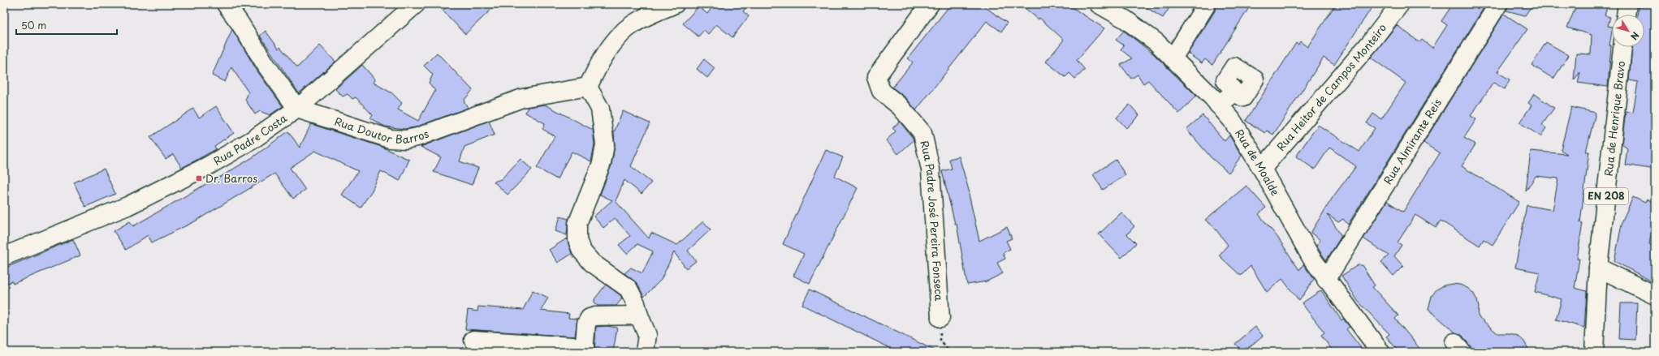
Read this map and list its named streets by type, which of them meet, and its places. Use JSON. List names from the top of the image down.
{
  "streets": {
    "street": [
      "Rua Heitor de Campos Monteiro",
      "Rua de Henrique Bravo",
      "Rua Doutor Barros",
      "Rua Padre Costa",
      "Rua Almirante Reis",
      "Rua de Moalde",
      "EN 208",
      "Rua Padre José Pereira Fonseca"
    ]
  },
  "crossings": [
    ["Rua Heitor de Campos Monteiro", "Rua de Moalde"],
    ["Rua Doutor Barros", "Rua Padre Costa"],
    ["Rua Almirante Reis", "Rua de Moalde"]
  ],
  "places": {
    "transit": ["Dr. Barros"]
  },
  "scale_bar": "50 m",
  "north": "bottom right"
}
